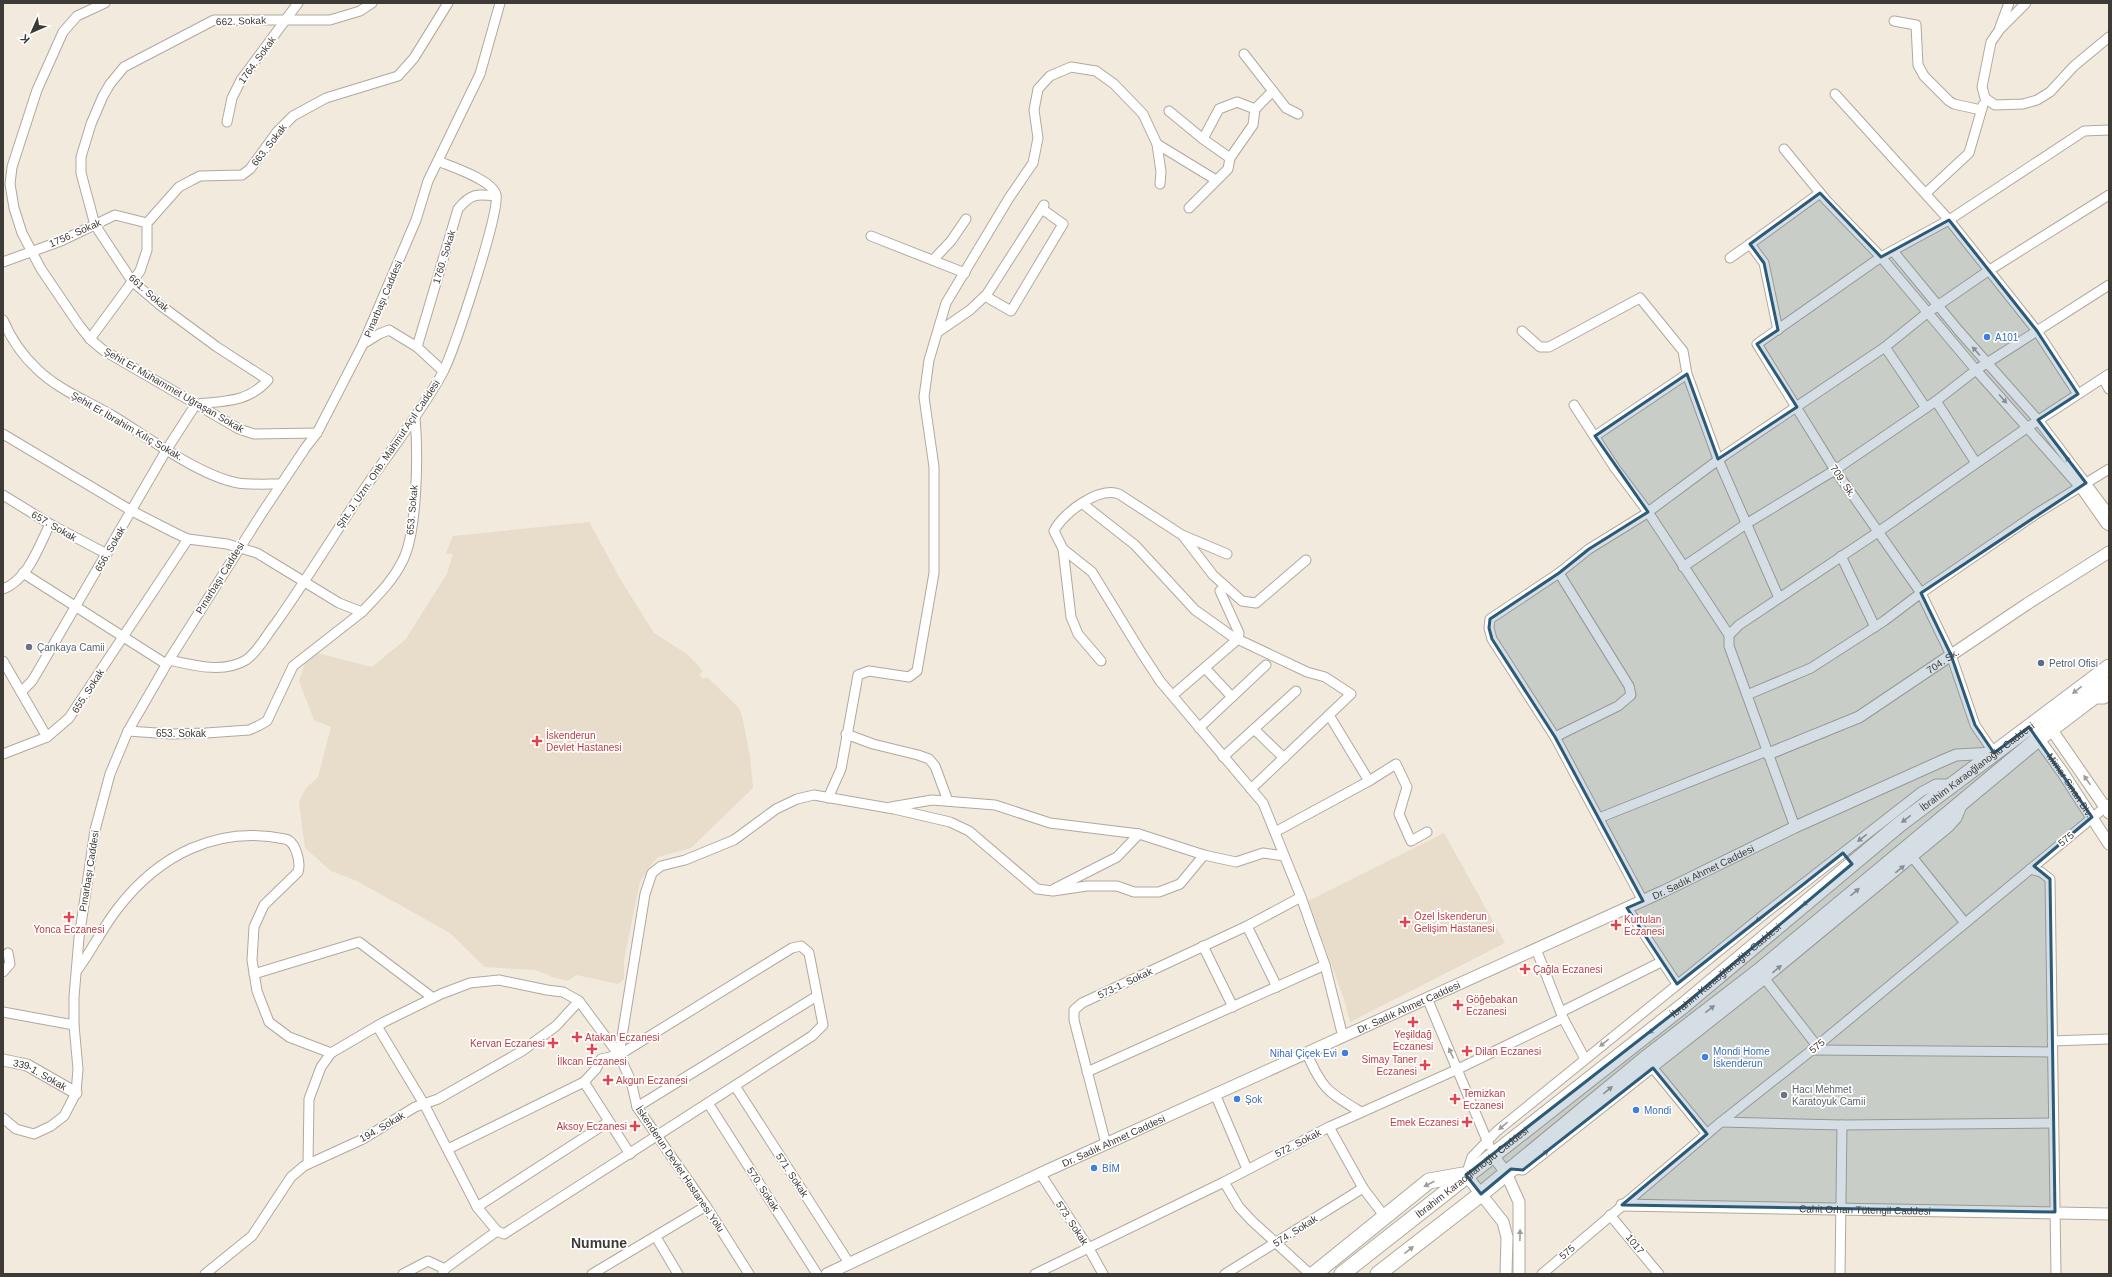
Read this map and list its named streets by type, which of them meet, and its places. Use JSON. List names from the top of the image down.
{
  "streets": {
    "highway": ["İbrahim Karaoğlanoğlu Caddesi"],
    "street": [
      "662. Sokak",
      "1764. Sokak",
      "663. Sokak",
      "1756. Sokak",
      "1760. Sokak",
      "661. Sokak",
      "Pınarbaşı Caddesi",
      "Şehit Er Muhammet Uğraşan Sokak",
      "Şehit Er İbrahim Kılıç Sokak.",
      "Şht. J. Uzm. Onb. Mahmut Açıl Caddesi",
      "709. Sk.",
      "653. Sokak",
      "657. Sokak",
      "656. Sokak",
      "704. Sk.",
      "655. Sokak",
      "Mimar Sinan Blv.",
      "575",
      "Dr. Sadık Ahmet Caddesi",
      "573-1. Sokak",
      "339-1. Sokak",
      "194. Sokak",
      "572. Sokak",
      "İskenderun Devlet Hastanesi Yolu",
      "571. Sokak",
      "570. Sokak",
      "Cahit Orhan Tütengil Caddesi",
      "573. Sokak",
      "574. Sokak",
      "1017"
    ]
  },
  "crossings": [
    ["662. Sokak", "1764. Sokak"],
    ["662. Sokak", "661. Sokak"],
    ["663. Sokak", "1756. Sokak"],
    ["1756. Sokak", "661. Sokak"],
    ["1756. Sokak", "Şehit Er Muhammet Uğraşan Sokak"],
    ["1760. Sokak", "Şht. J. Uzm. Onb. Mahmut Açıl Caddesi"],
    ["661. Sokak", "Şehit Er Muhammet Uğraşan Sokak"],
    ["661. Sokak", "656. Sokak"],
    ["Pınarbaşı Caddesi", "Şehit Er Muhammet Uğraşan Sokak"],
    ["Pınarbaşı Caddesi", "Şehit Er İbrahim Kılıç Sokak."],
    ["Pınarbaşı Caddesi", "Şht. J. Uzm. Onb. Mahmut Açıl Caddesi"],
    ["Pınarbaşı Caddesi", "653. Sokak"],
    ["Pınarbaşı Caddesi", "339-1. Sokak"],
    ["Şehit Er Muhammet Uğraşan Sokak", "656. Sokak"],
    ["Şehit Er İbrahim Kılıç Sokak.", "656. Sokak"],
    ["Şht. J. Uzm. Onb. Mahmut Açıl Caddesi", "653. Sokak"],
    ["Şht. J. Uzm. Onb. Mahmut Açıl Caddesi", "656. Sokak"],
    ["Şht. J. Uzm. Onb. Mahmut Açıl Caddesi", "655. Sokak"],
    ["709. Sk.", "704. Sk."],
    ["709. Sk.", "İbrahim Karaoğlanoğlu Caddesi"],
    ["709. Sk.", "Dr. Sadık Ahmet Caddesi"],
    ["657. Sokak", "656. Sokak"],
    ["İbrahim Karaoğlanoğlu Caddesi", "Mimar Sinan Blv."],
    ["İbrahim Karaoğlanoğlu Caddesi", "Dr. Sadık Ahmet Caddesi"],
    ["Mimar Sinan Blv.", "575"],
    ["575", "Cahit Orhan Tütengil Caddesi"],
    ["575", "1017"],
    ["Dr. Sadık Ahmet Caddesi", "573-1. Sokak"],
    ["Dr. Sadık Ahmet Caddesi", "571. Sokak"],
    ["Dr. Sadık Ahmet Caddesi", "573. Sokak"],
    ["194. Sokak", "İskenderun Devlet Hastanesi Yolu"],
    ["572. Sokak", "573. Sokak"]
  ],
  "districts": ["Numune"],
  "places": {
    "other": [
      "A101",
      "Çankaya Camii",
      "Petrol Ofisi",
      "Nihal Çiçek Evi",
      "Mondi Home İskenderun",
      "Hacı Mehmet Karatoyuk Camii",
      "Şok",
      "Mondi",
      "BİM"
    ],
    "health": [
      "İskenderun Devlet Hastanesi",
      "Yonca Eczanesi",
      "Özel İskenderun Gelişim Hastanesi",
      "Kurtulan Eczanesi",
      "Çağla Eczanesi",
      "Göğebakan Eczanesi",
      "Yeşildağ Eczanesi",
      "Atakan Eczanesi",
      "Kervan Eczanesi",
      "İlkcan Eczanesi",
      "Dilan Eczanesi",
      "Simay Taner Eczanesi",
      "Akgun Eczanesi",
      "Temizkan Eczanesi",
      "Emek Eczanesi",
      "Aksoy Eczanesi"
    ]
  },
  "north": "bottom left"
}
